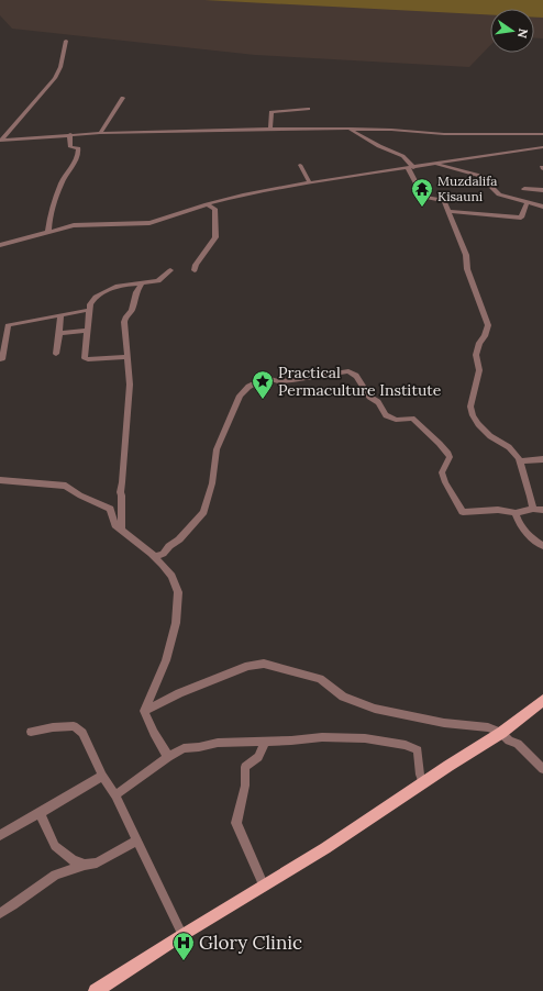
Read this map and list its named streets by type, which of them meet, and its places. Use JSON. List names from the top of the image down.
{
  "places": {
    "temple": ["Muzdalifa Kisauni"],
    "place": ["Practical Permaculture Institute"],
    "hospital": ["Glory Clinic"]
  },
  "north": "right"
}
